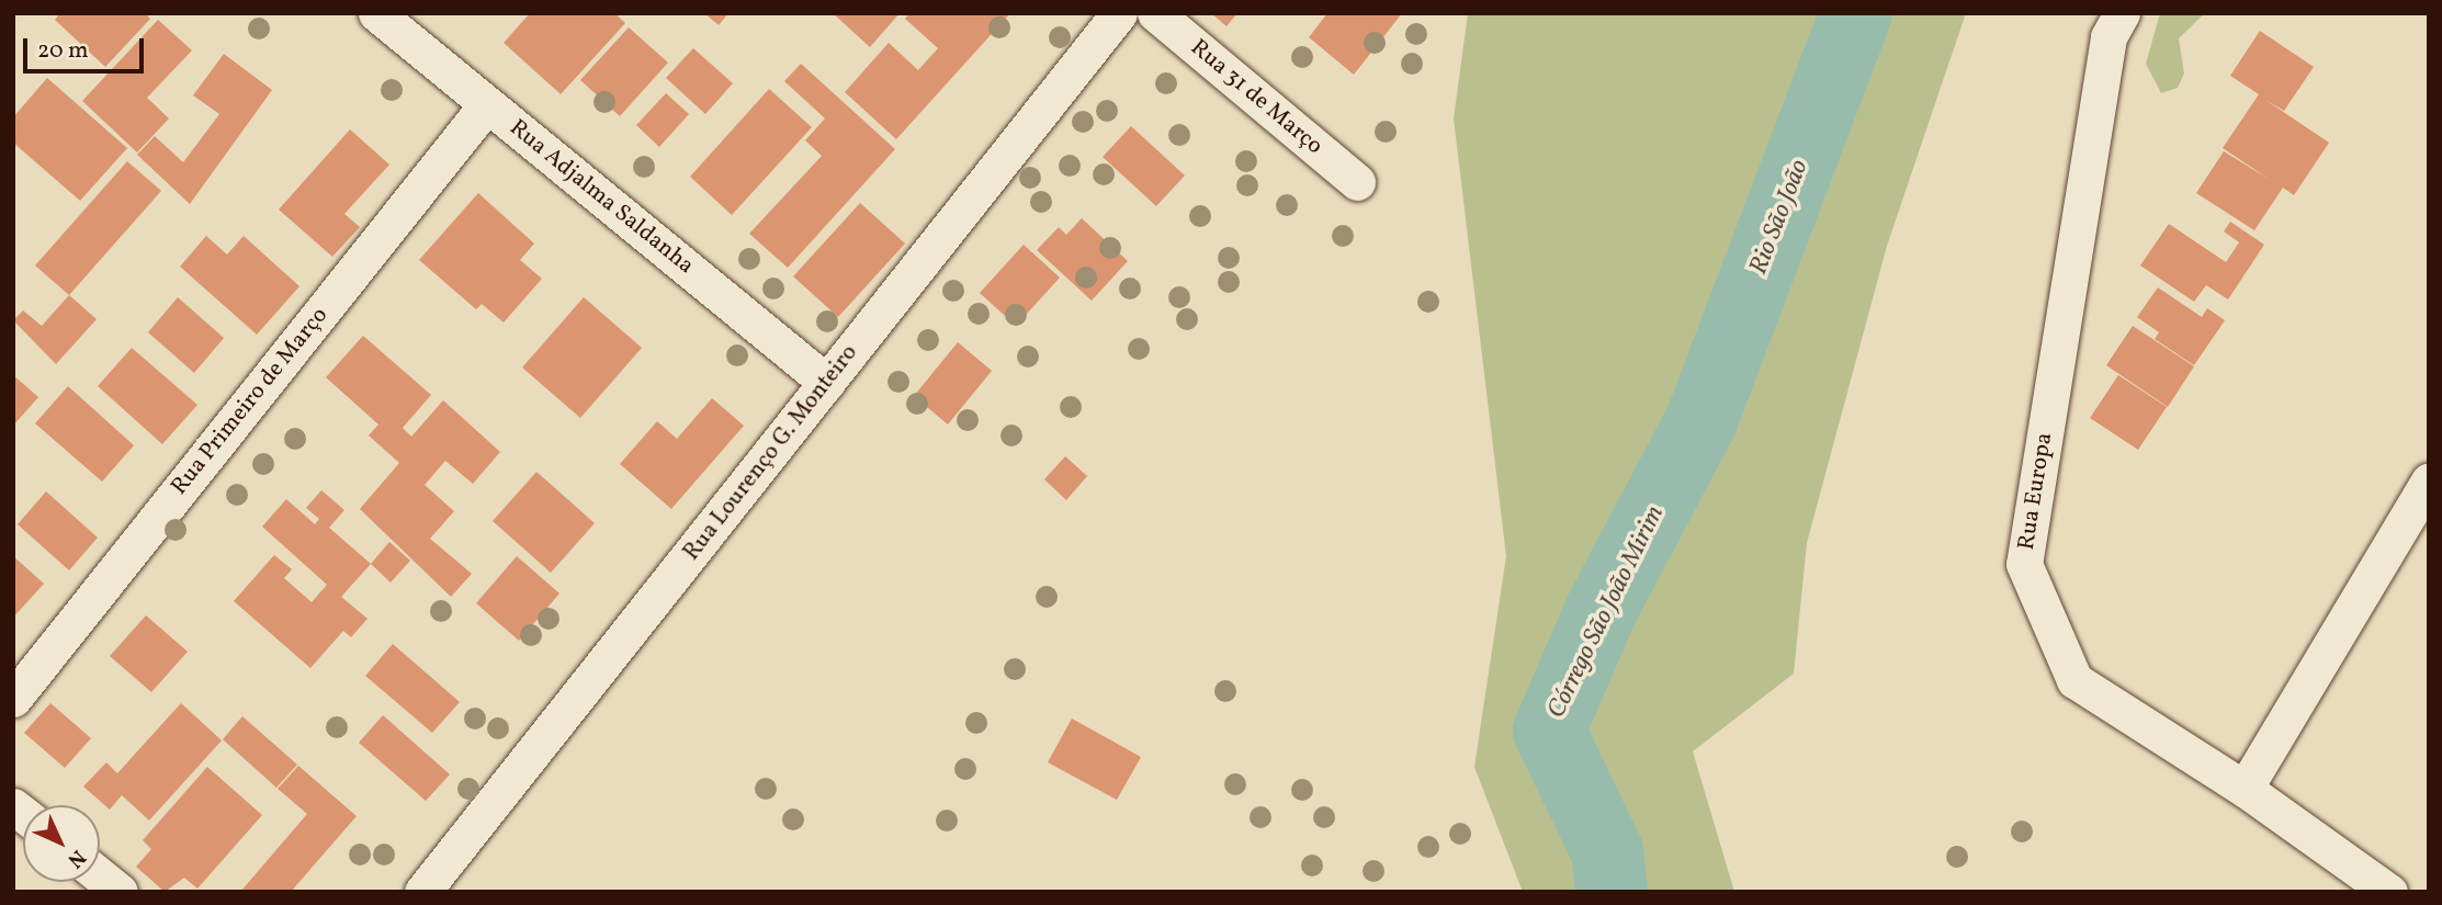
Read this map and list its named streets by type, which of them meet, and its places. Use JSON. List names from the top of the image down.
{
  "streets": {
    "street": [
      "Rua 31 de Março",
      "Rua Adjalma Saldanha",
      "Rua Primeiro de Março",
      "Rua Lourenço G. Monteiro",
      "Rua Europa"
    ]
  },
  "crossings": [
    ["Rua Adjalma Saldanha", "Rua Primeiro de Março"],
    ["Rua Adjalma Saldanha", "Rua Lourenço G. Monteiro"]
  ],
  "water": ["Rio São João", "Córrego São João Mirim"],
  "scale_bar": "20 m",
  "north": "bottom right"
}
